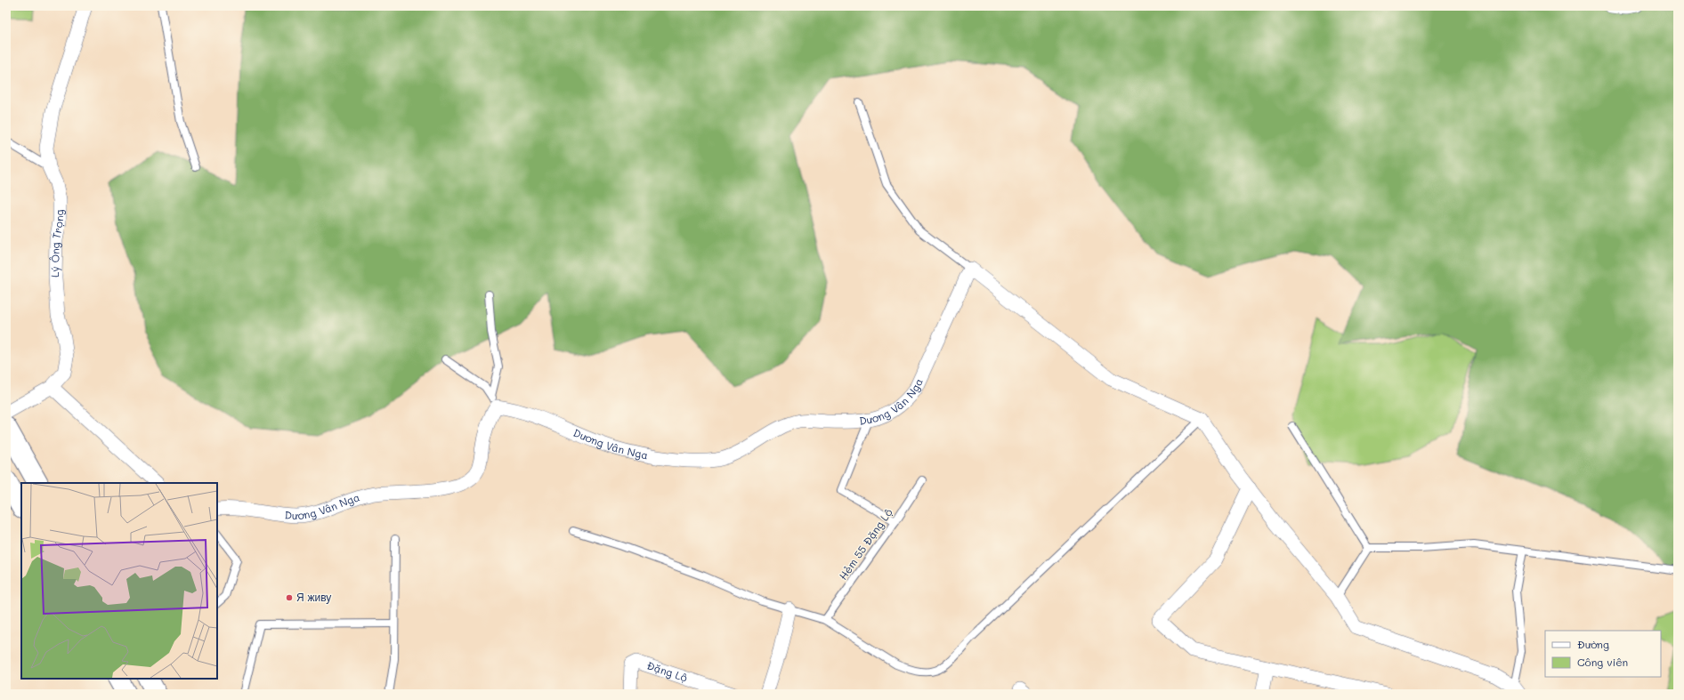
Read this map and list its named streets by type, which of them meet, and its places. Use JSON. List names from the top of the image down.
{
  "streets": {
    "street": ["Lý Ông Trọng", "Dương Vân Nga", "Đặng Lộ"],
    "lane": ["Hẻm 55 Đặng Lộ"]
  },
  "places": ["Я живу"],
  "legend": ["Đường", "Công viên"]
}
